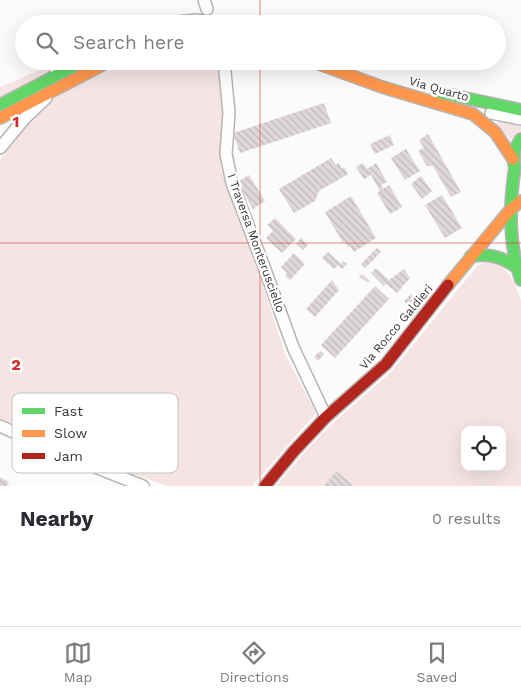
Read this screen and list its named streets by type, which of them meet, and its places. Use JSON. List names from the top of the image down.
{
  "streets": {
    "street": ["Via Quarto", "I Traversa Monterusciello", "Via Rocco Galdieri"]
  },
  "crossings": [
    ["I Traversa Monterusciello", "Via Rocco Galdieri"]
  ],
  "legend": ["Fast", "Slow", "Jam"],
  "page": {
    "search": "Search here",
    "heading": ["Nearby", "0 results"],
    "nav": ["Map", "Directions", "Saved"]
  },
  "grid": {
    "rows": ["1", "2"]
  }
}
